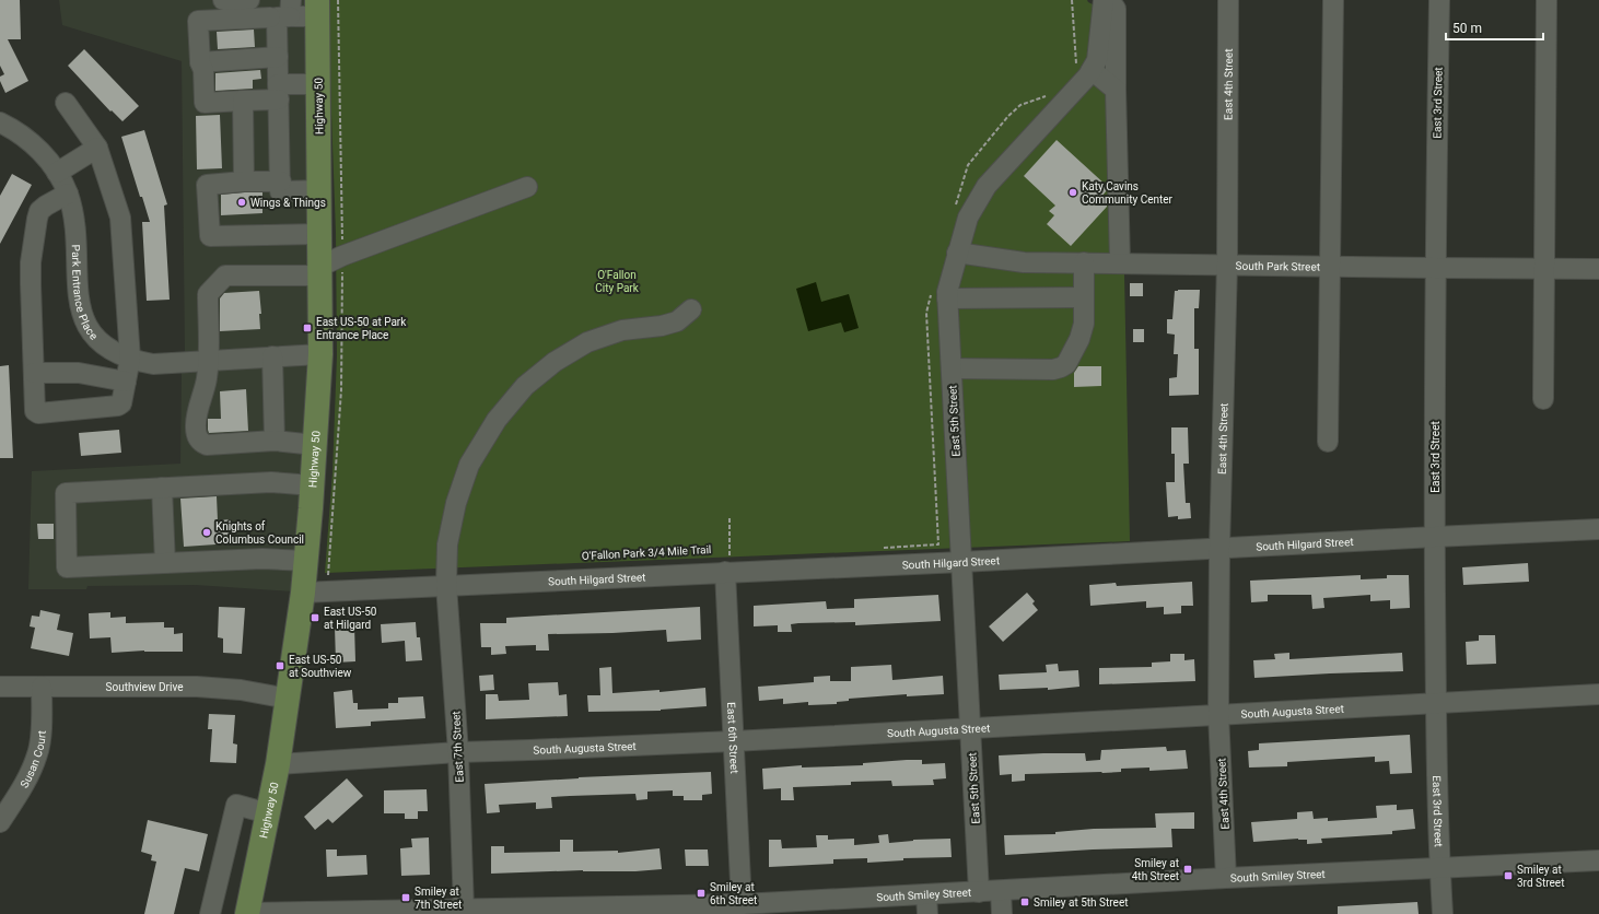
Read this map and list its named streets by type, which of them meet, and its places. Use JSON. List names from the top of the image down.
{
  "streets": {
    "main road": ["Highway 50"],
    "street": [
      "East 4th Street",
      "East 3rd Street",
      "South Park Street",
      "Park Entrance Place",
      "East 5th Street",
      "South Hilgard Street",
      "Southview Drive",
      "South Augusta Street",
      "East 6th Street",
      "East 7th Street",
      "Susan Court",
      "South Smiley Street"
    ]
  },
  "crossings": [
    ["East 4th Street", "South Park Street"],
    ["East 4th Street", "South Hilgard Street"],
    ["East 4th Street", "South Augusta Street"],
    ["East 4th Street", "South Smiley Street"],
    ["East 3rd Street", "South Park Street"],
    ["East 3rd Street", "South Hilgard Street"],
    ["East 3rd Street", "South Augusta Street"],
    ["East 3rd Street", "South Smiley Street"],
    ["Highway 50", "Park Entrance Place"],
    ["Highway 50", "South Hilgard Street"],
    ["Highway 50", "Southview Drive"],
    ["Highway 50", "South Augusta Street"],
    ["Highway 50", "South Smiley Street"],
    ["South Park Street", "East 5th Street"],
    ["East 5th Street", "South Hilgard Street"],
    ["East 5th Street", "South Augusta Street"],
    ["East 5th Street", "South Smiley Street"],
    ["South Hilgard Street", "East 6th Street"],
    ["South Hilgard Street", "East 7th Street"],
    ["Southview Drive", "Susan Court"],
    ["South Augusta Street", "East 6th Street"],
    ["South Augusta Street", "East 7th Street"],
    ["East 6th Street", "South Smiley Street"],
    ["East 7th Street", "South Smiley Street"]
  ],
  "parks": ["O'Fallon City Park"],
  "places": {
    "other": ["Katy Cavins Community Center", "Wings & Things", "Knights of Columbus Council"],
    "transit": [
      "East US-50 at Park Entrance Place",
      "East US-50 at Hilgard",
      "East US-50 at Southview",
      "Smiley at 4th Street",
      "Smiley at 3rd Street",
      "Smiley at 6th Street",
      "Smiley at 7th Street",
      "Smiley at 5th Street"
    ]
  },
  "scale_bar": "50 m"
}
